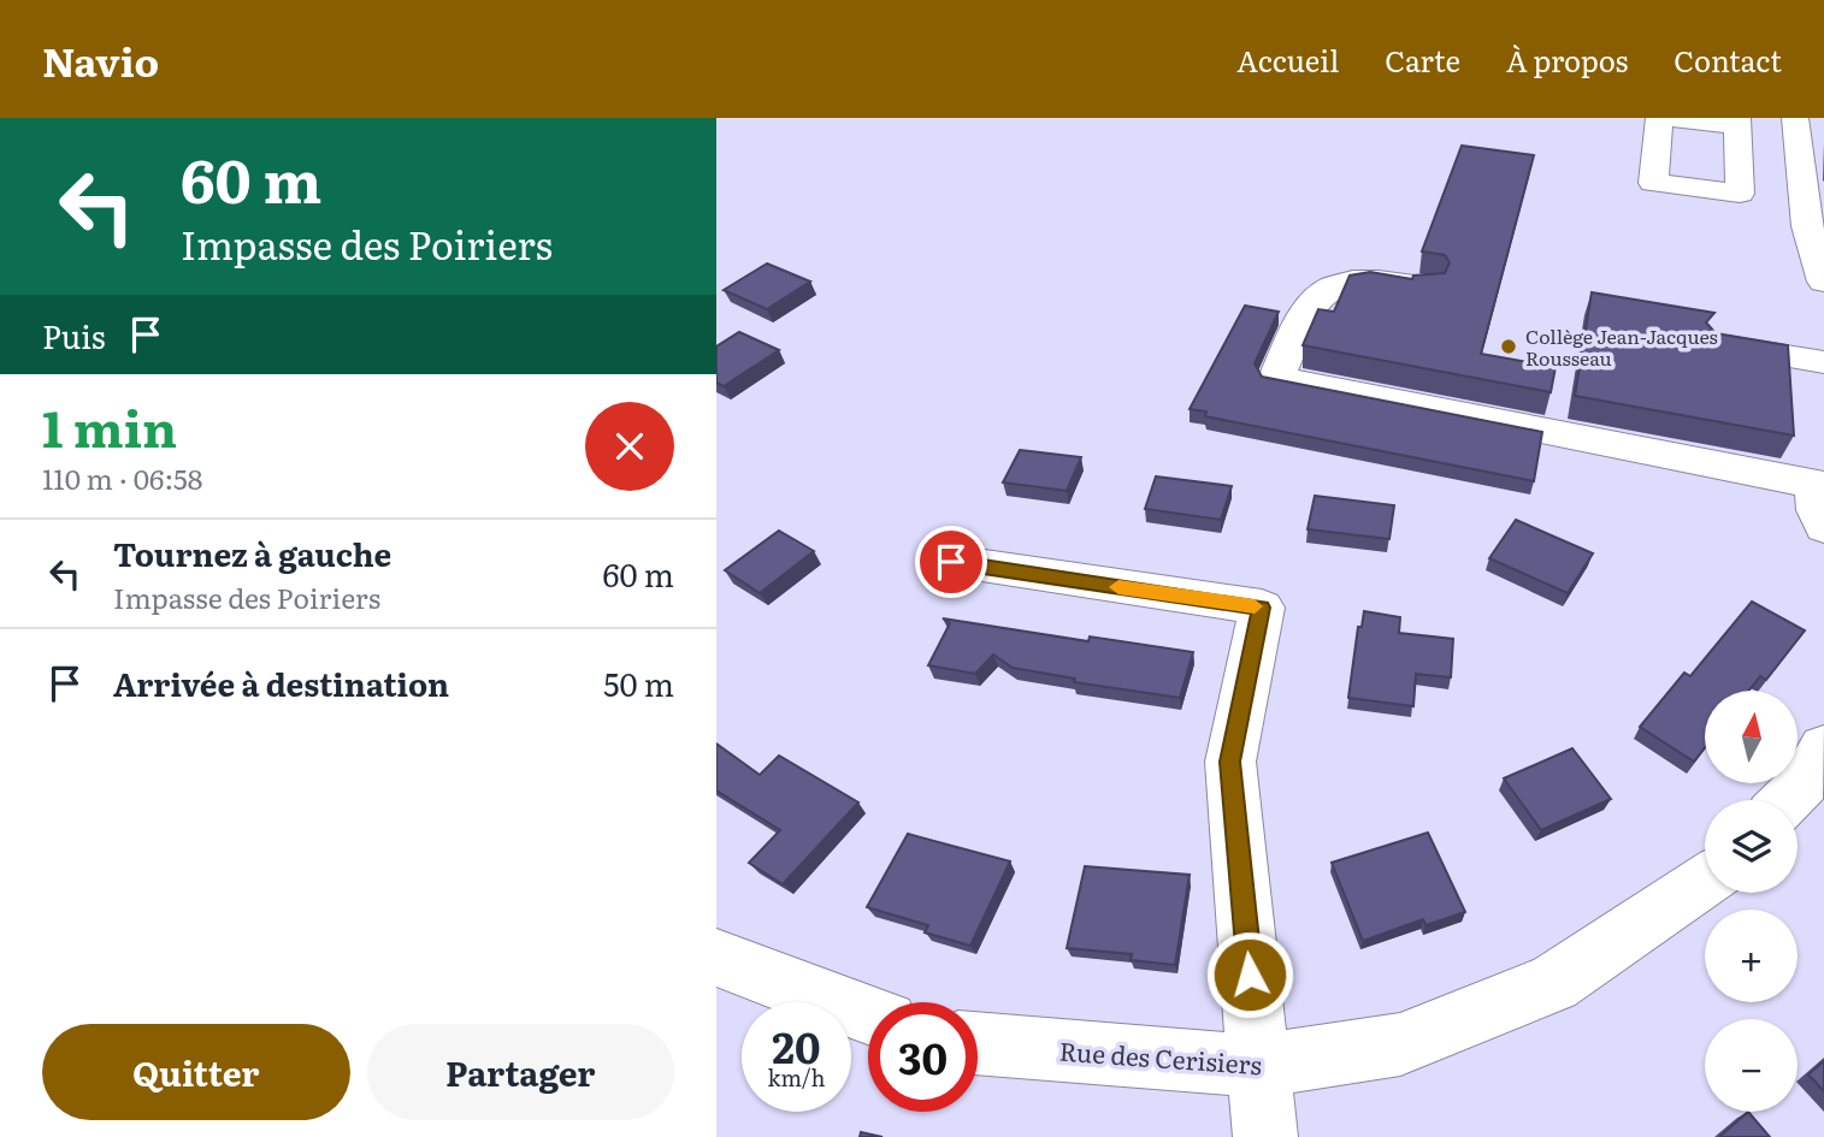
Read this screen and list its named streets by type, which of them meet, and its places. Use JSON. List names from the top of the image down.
{
  "streets": {
    "street": ["Rue des Cerisiers"]
  },
  "places": ["Collège Jean-Jacques Rousseau"],
  "north": "top",
  "page": {
    "header": "Navio",
    "nav": [
      "Accueil",
      "Carte",
      "À propos",
      "Contact"
    ],
    "turn": ["60 m", "Impasse des Poiriers"],
    "then": "Puis",
    "heading": ["1 min", "110 m · 06:58"],
    "list": [
      {
        "name": "Tournez à gauche",
        "note": "Impasse des Poiriers",
        "value": "60 m"
      },
      {
        "name": "Arrivée à destination",
        "value": "50 m"
      }
    ],
    "map_buttons": ["+", "−"],
    "speed": "20 km/h",
    "limit": "30",
    "buttons": ["Quitter", "Partager"]
  }
}
